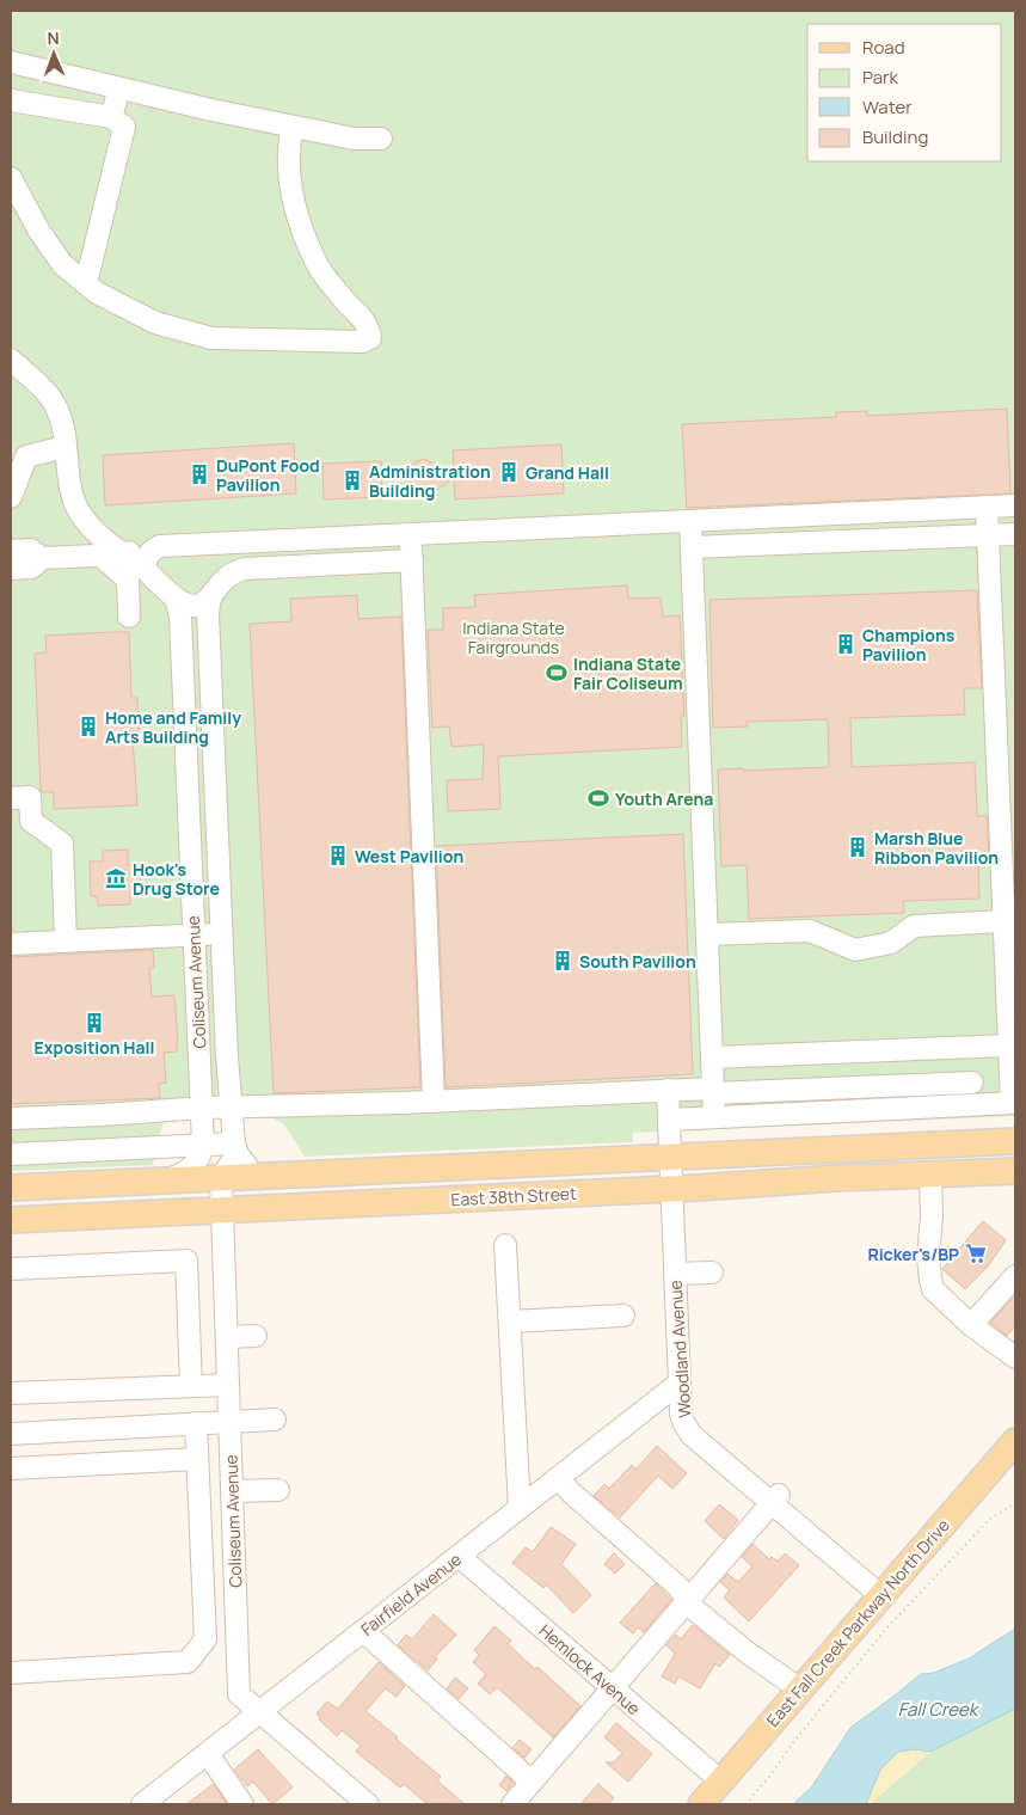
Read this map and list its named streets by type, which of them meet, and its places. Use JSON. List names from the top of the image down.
{
  "streets": {
    "main road": ["East 38th Street", "East Fall Creek Parkway North Drive"],
    "street": [
      "Coliseum Avenue",
      "Woodland Avenue",
      "Fairfield Avenue",
      "Hemlock Avenue"
    ]
  },
  "crossings": [
    ["Coliseum Avenue", "East 38th Street"],
    ["Coliseum Avenue", "Fairfield Avenue"],
    ["East 38th Street", "Woodland Avenue"],
    ["Woodland Avenue", "Fairfield Avenue"],
    ["Woodland Avenue", "East Fall Creek Parkway North Drive"],
    ["Fairfield Avenue", "Hemlock Avenue"],
    ["East Fall Creek Parkway North Drive", "Hemlock Avenue"]
  ],
  "water": ["Fall Creek"],
  "parks": ["Indiana State Fairgrounds"],
  "places": {
    "building": [
      "Grand Hall",
      "DuPont Food Pavilion",
      "Administration Building",
      "Champions Pavilion",
      "Home and Family Arts Building",
      "Marsh Blue Ribbon Pavilion",
      "West Pavilion",
      "South Pavilion",
      "Exposition Hall"
    ],
    "sports": ["Indiana State Fair Coliseum", "Youth Arena"],
    "museum": ["Hook's Drug Store"],
    "supermarket": ["Ricker's/BP"]
  },
  "legend": [
    "Road",
    "Park",
    "Water",
    "Building"
  ],
  "north": "top"
}
